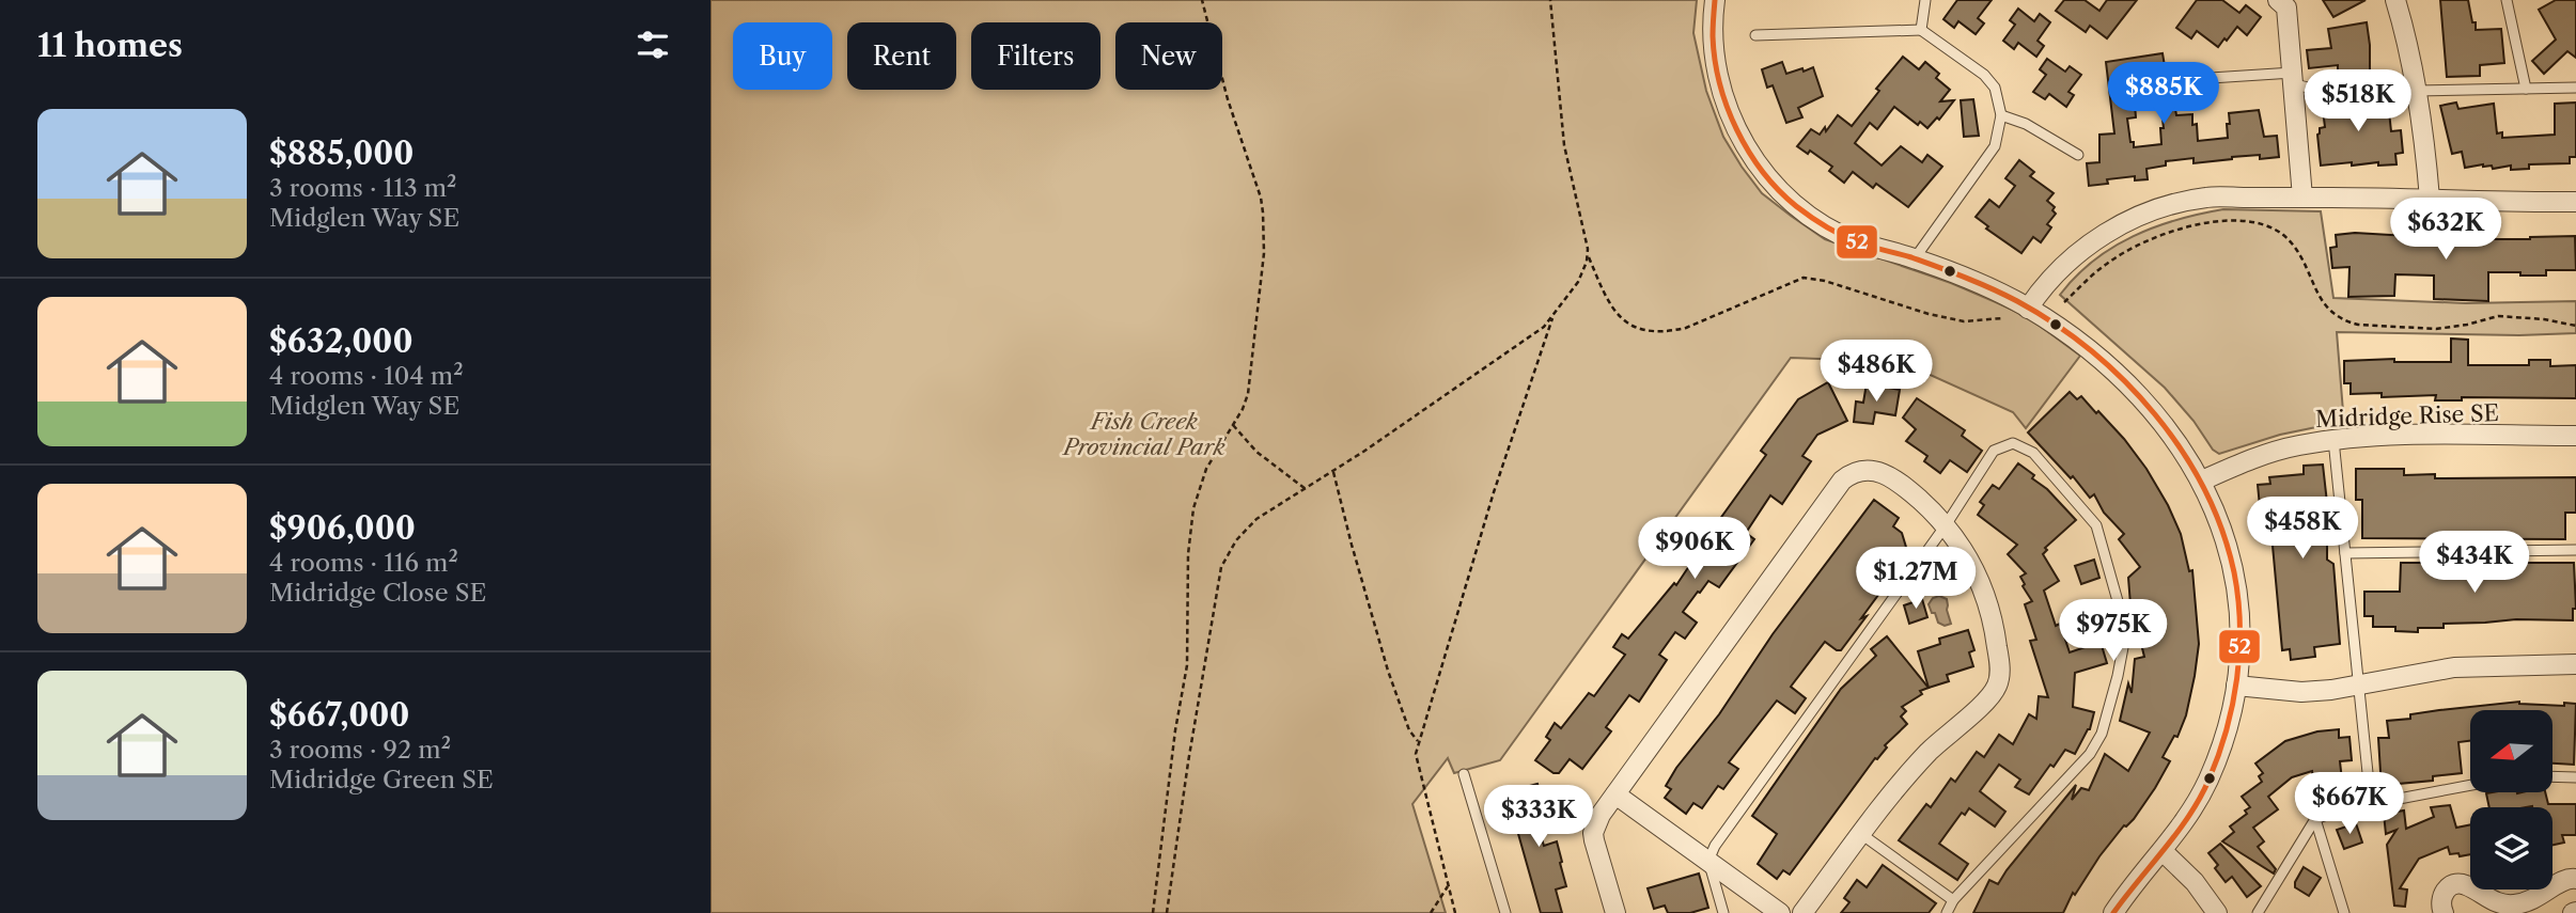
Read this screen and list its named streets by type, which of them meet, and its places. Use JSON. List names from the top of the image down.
{
  "streets": {
    "street": ["Midridge Rise SE"]
  },
  "parks": ["Fish Creek Provincial Park"],
  "lines": ["transit line 52"],
  "north": "left",
  "page": {
    "heading": "11 homes",
    "chip": [
      "Buy",
      "Rent",
      "Filters",
      "New"
    ],
    "price": [
      "$885K",
      "$518K",
      "$632K",
      "$486K",
      "$458K",
      "$906K",
      "$434K",
      "$1.27M",
      "$975K",
      "$667K",
      "$333K"
    ],
    "list": [
      {
        "name": "$885,000",
        "note": "3 rooms · 113 m² · Midglen Way SE"
      },
      {
        "name": "$632,000",
        "note": "4 rooms · 104 m² · Midglen Way SE"
      },
      {
        "name": "$906,000",
        "note": "4 rooms · 116 m² · Midridge Close SE"
      },
      {
        "name": "$667,000",
        "note": "3 rooms · 92 m² · Midridge Green SE"
      }
    ]
  }
}
